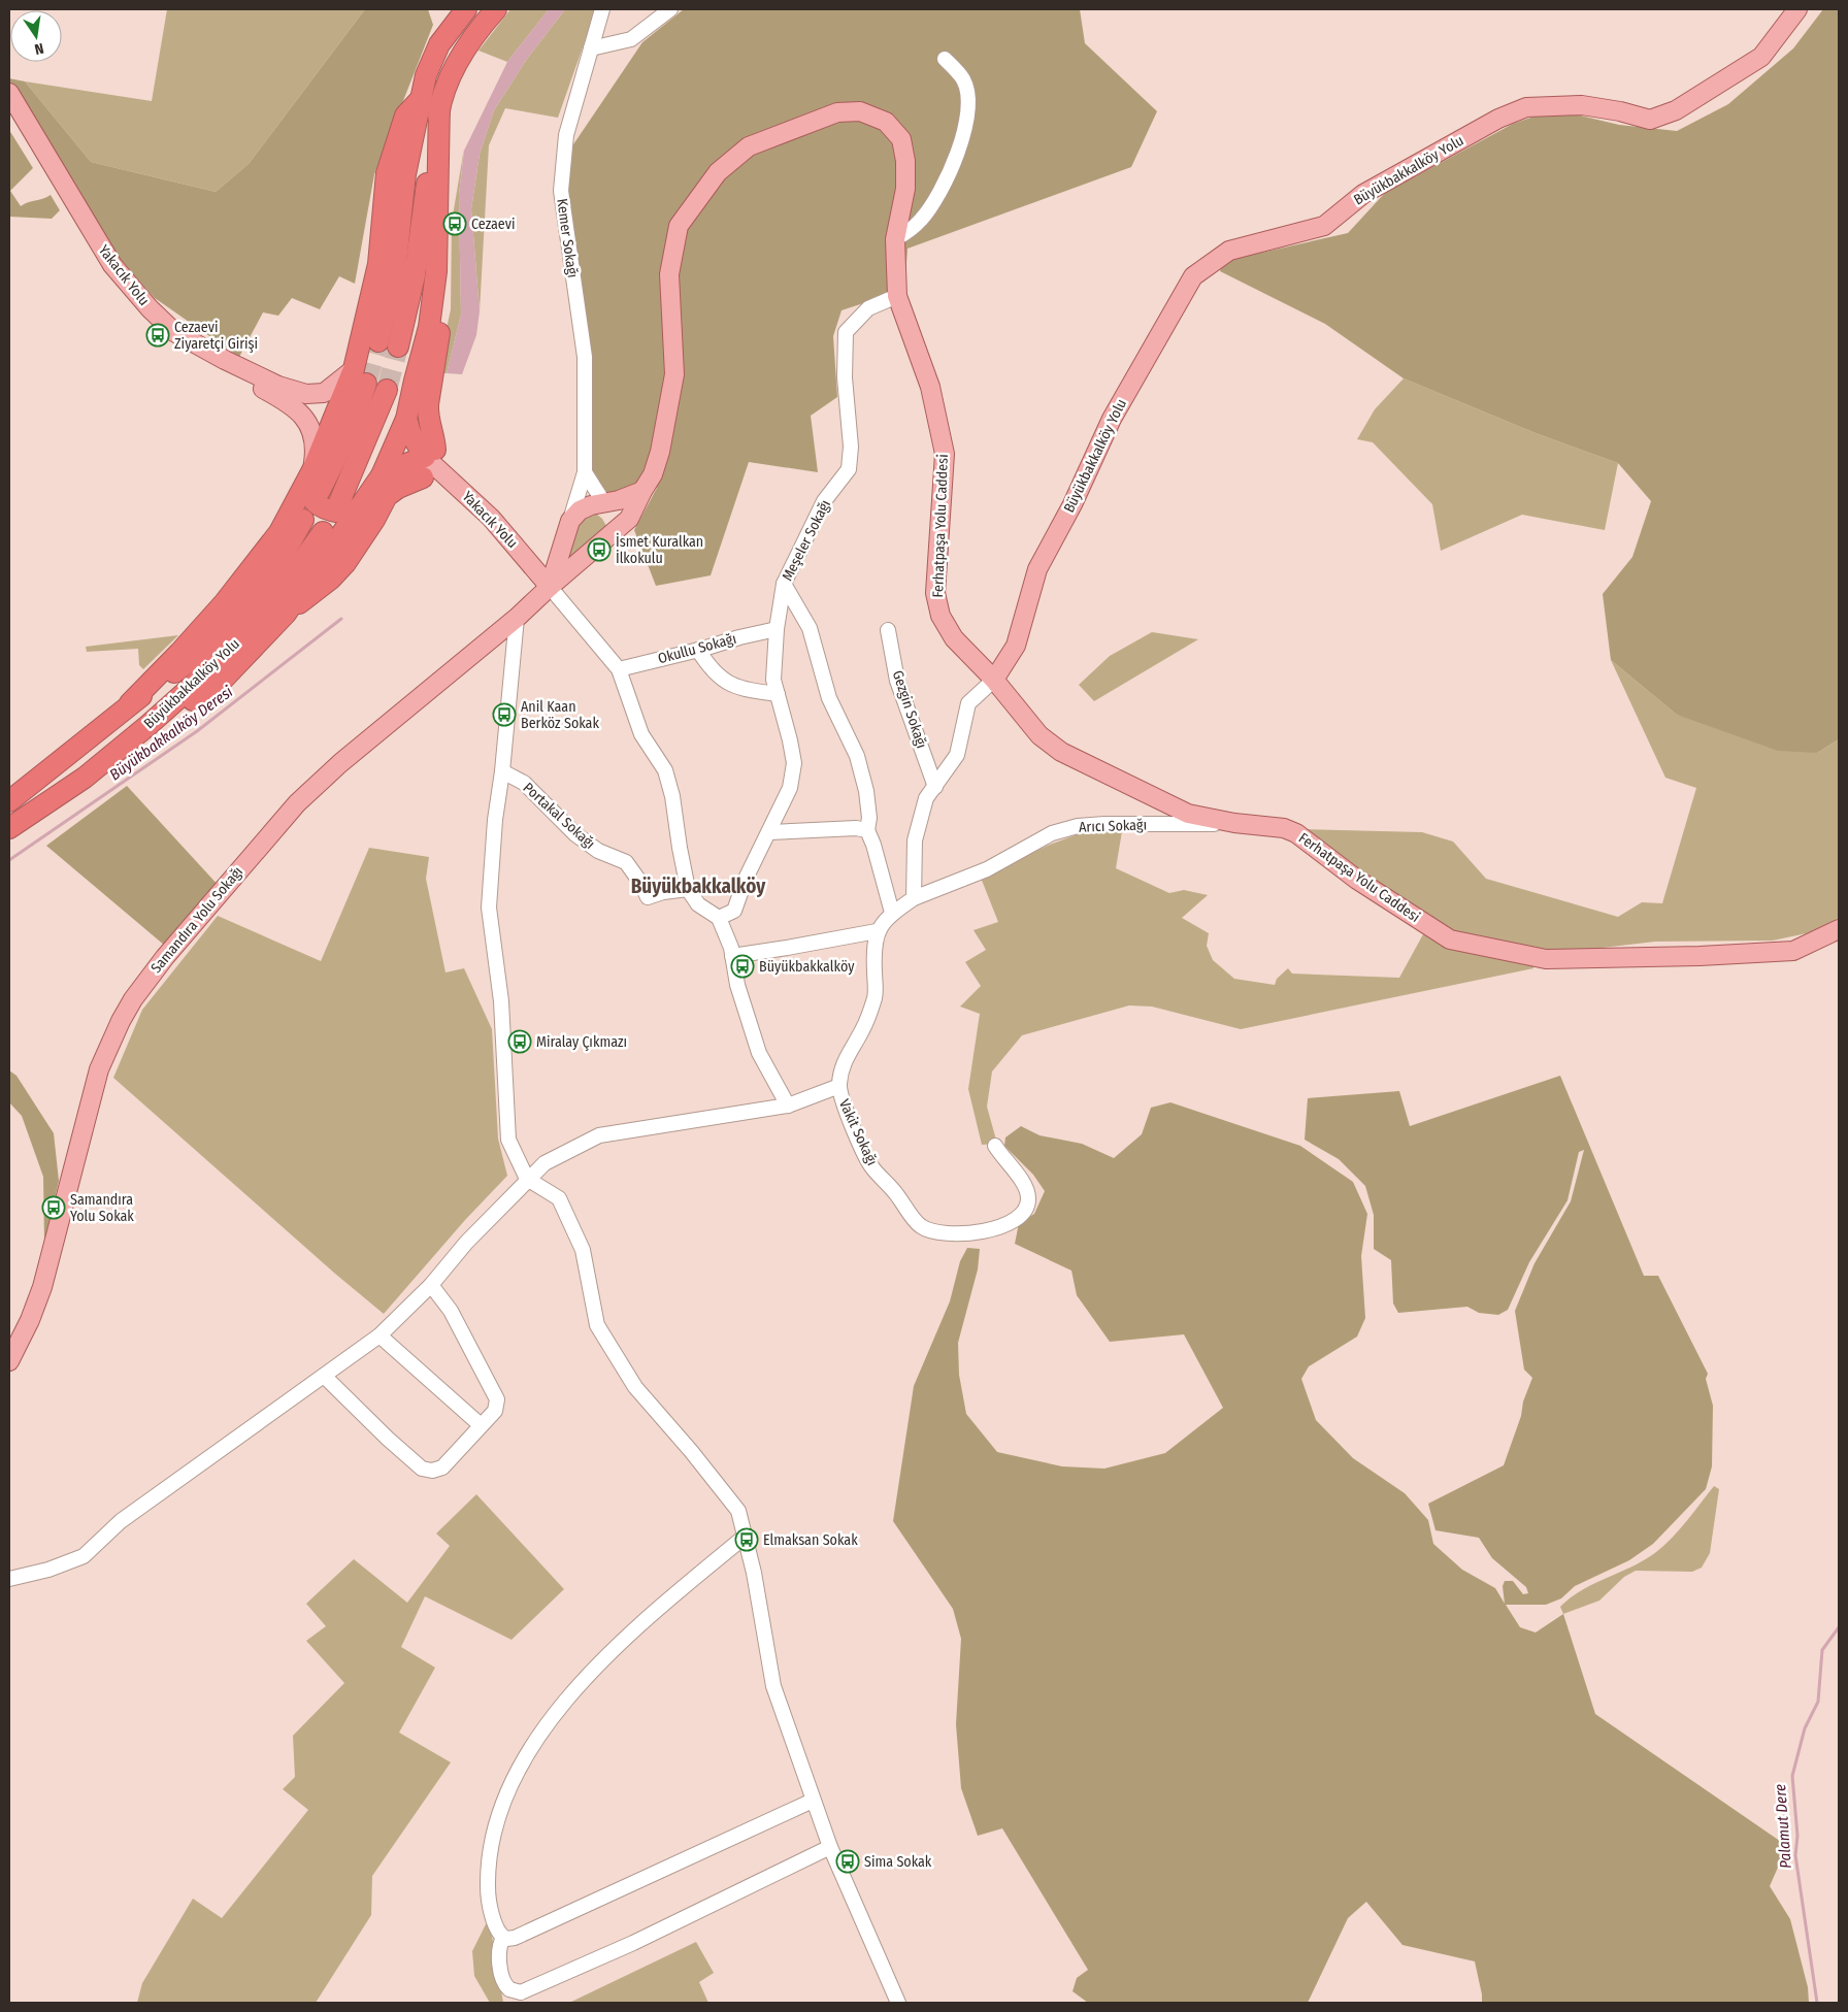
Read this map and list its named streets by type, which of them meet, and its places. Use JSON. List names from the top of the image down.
{
  "streets": {
    "highway": ["Büyükbakkalköy Yolu"],
    "main road": [
      "Kemer Sokağı",
      "Yakacık Yolu",
      "Ferhatpaşa Yolu Caddesi",
      "Samandıra Yolu Sokağı"
    ],
    "street": [
      "Meşeler Sokağı",
      "Okullu Sokağı",
      "Gezgin Sokağı",
      "Portakal Sokağı",
      "Arıcı Sokağı",
      "Vakit Sokağı"
    ]
  },
  "crossings": [
    ["Büyükbakkalköy Yolu", "Ferhatpaşa Yolu Caddesi"],
    ["Kemer Sokağı", "Yakacık Yolu"],
    ["Kemer Sokağı", "Ferhatpaşa Yolu Caddesi"],
    ["Kemer Sokağı", "Samandıra Yolu Sokağı"],
    ["Yakacık Yolu", "Ferhatpaşa Yolu Caddesi"],
    ["Yakacık Yolu", "Samandıra Yolu Sokağı"],
    ["Ferhatpaşa Yolu Caddesi", "Meşeler Sokağı"],
    ["Ferhatpaşa Yolu Caddesi", "Arıcı Sokağı"],
    ["Ferhatpaşa Yolu Caddesi", "Samandıra Yolu Sokağı"],
    ["Meşeler Sokağı", "Okullu Sokağı"]
  ],
  "districts": ["Büyükbakkalköy"],
  "water": ["Büyükbakkalköy Deresi", "Palamut Dere"],
  "places": {
    "bus stop": [
      "Cezaevi",
      "Cezaevi Ziyaretçi Girişi",
      "İsmet Kuralkan İlkokulu",
      "Anil Kaan Berköz Sokak",
      "Büyükbakkalköy",
      "Miralay Çıkmazı",
      "Samandıra Yolu Sokak",
      "Elmaksan Sokak",
      "Sima Sokak"
    ]
  },
  "north": "bottom"
}
